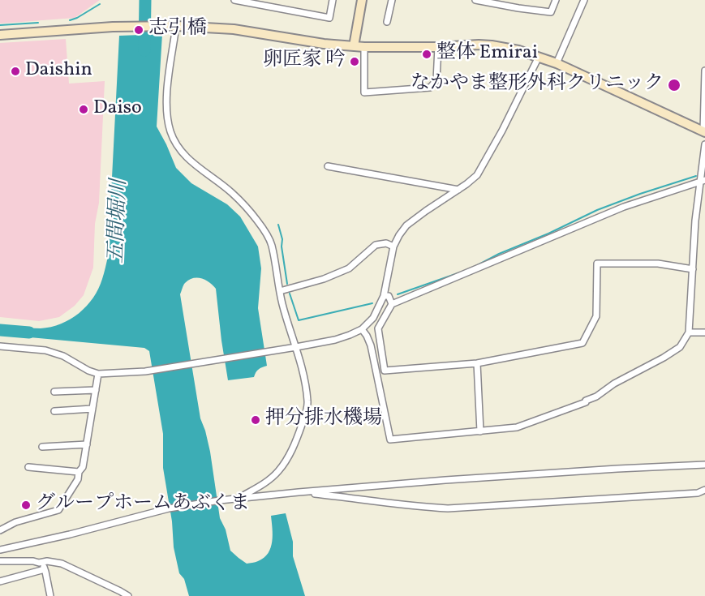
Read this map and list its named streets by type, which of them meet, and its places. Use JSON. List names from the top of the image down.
{
  "water": ["五間堀川"],
  "places": [
    "志引橋",
    "整体 Emirai",
    "卵匠家 吟",
    "Daishin",
    "なかやま整形外科クリニック",
    "Daiso",
    "押分排水機場",
    "グループホームあぶくま"
  ]
}
